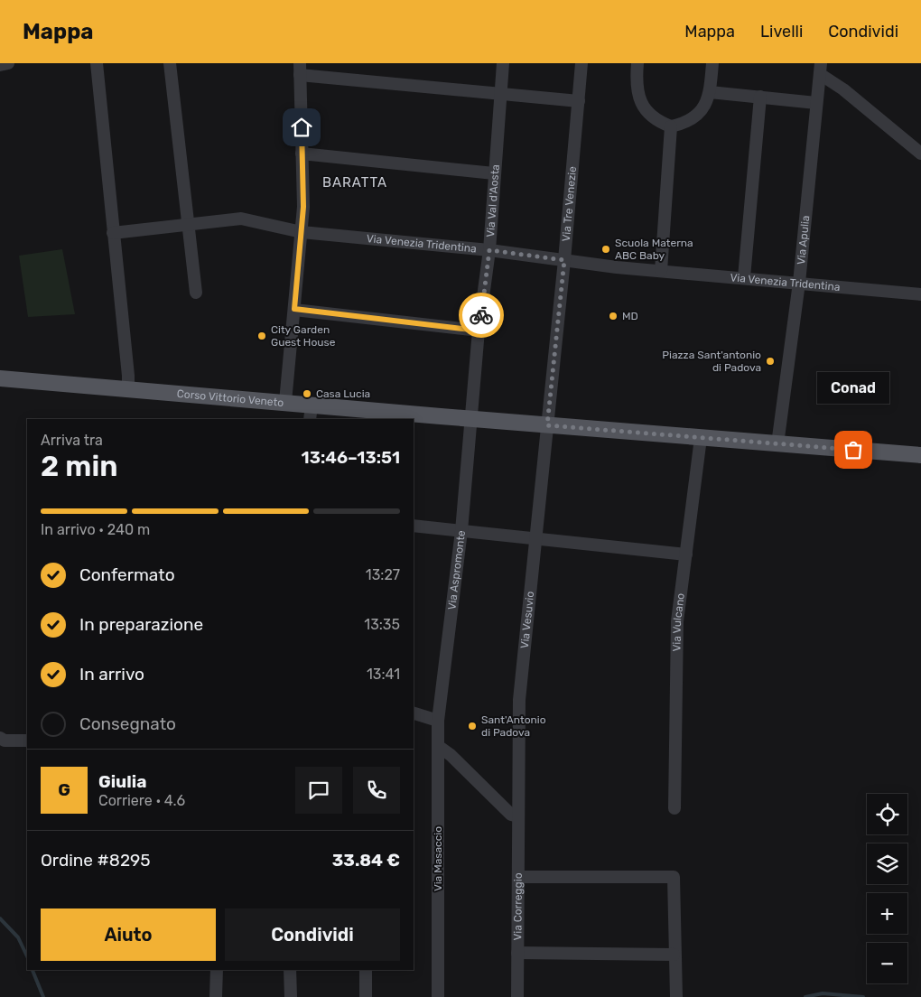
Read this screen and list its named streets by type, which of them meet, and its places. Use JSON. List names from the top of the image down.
{
  "streets": {
    "main road": ["Corso Vittorio Veneto"],
    "street": [
      "Via Val d'Aosta",
      "Via Tre Venezie",
      "Via Apulia",
      "Via Venezia Tridentina",
      "Via Aspromonte",
      "Via Vesuvio",
      "Via Vulcano",
      "Via Masaccio",
      "Via Correggio"
    ]
  },
  "crossings": [
    ["Via Val d'Aosta", "Via Venezia Tridentina"],
    ["Via Val d'Aosta", "Corso Vittorio Veneto"],
    ["Via Val d'Aosta", "Via Aspromonte"],
    ["Via Tre Venezie", "Via Venezia Tridentina"],
    ["Via Tre Venezie", "Corso Vittorio Veneto"],
    ["Via Tre Venezie", "Via Vesuvio"],
    ["Via Apulia", "Via Venezia Tridentina"],
    ["Via Apulia", "Corso Vittorio Veneto"],
    ["Corso Vittorio Veneto", "Via Aspromonte"],
    ["Corso Vittorio Veneto", "Via Vesuvio"],
    ["Corso Vittorio Veneto", "Via Vulcano"],
    ["Via Aspromonte", "Via Masaccio"],
    ["Via Vesuvio", "Via Correggio"]
  ],
  "districts": ["BARATTA"],
  "places": [
    "Scuola Materna ABC Baby",
    "MD",
    "City Garden Guest House",
    "Piazza Sant'antonio di Padova",
    "Casa Lucia",
    "Conad",
    "Sant'Antonio di Padova"
  ],
  "page": {
    "header": "Mappa",
    "nav": ["Mappa", "Livelli", "Condividi"],
    "bubble": "Conad",
    "heading": ["2 min", "Arriva tra", "13:46–13:51"],
    "panel": [
      "Giulia",
      "Corriere · 4.6",
      "Ordine #8295",
      "33.84 €"
    ],
    "bar": "In arrivo · 240 m",
    "list": [
      ["Confermato", "13:27"],
      ["In preparazione", "13:35"],
      ["In arrivo", "13:41"],
      "Consegnato"
    ],
    "round": "G",
    "map_buttons": ["+", "−"],
    "buttons": ["Aiuto", "Condividi"]
  }
}
